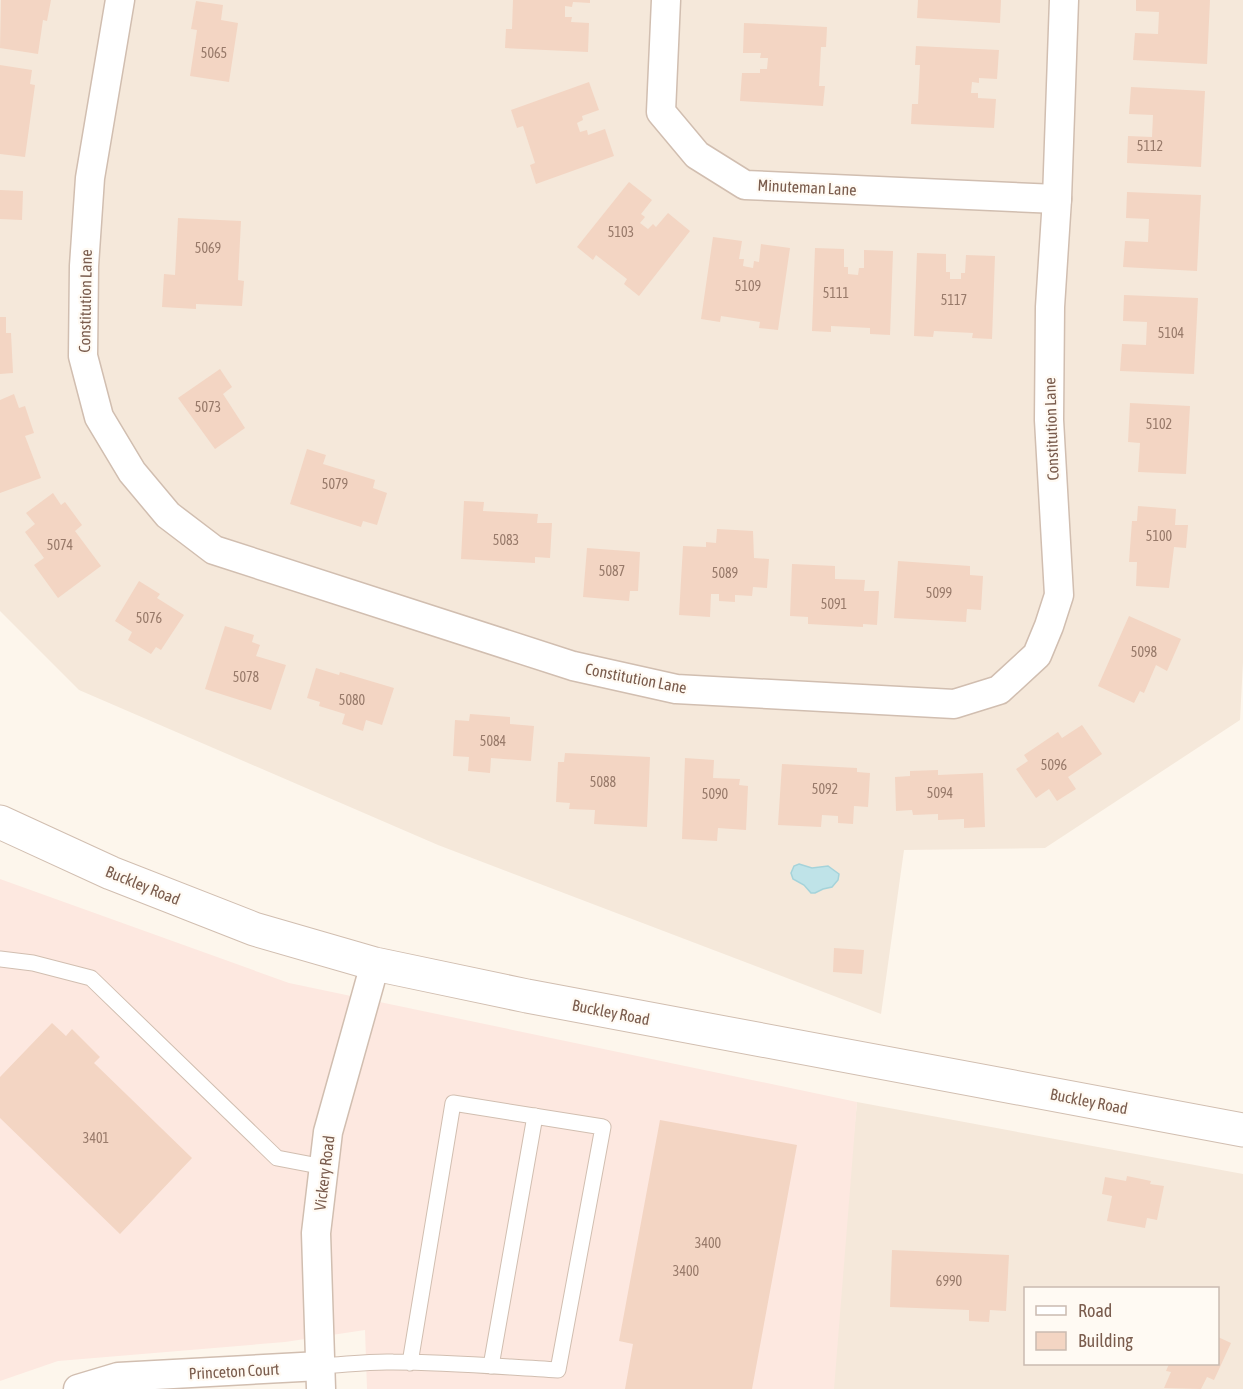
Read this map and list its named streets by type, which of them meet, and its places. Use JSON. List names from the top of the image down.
{
  "streets": {
    "street": [
      "Minuteman Lane",
      "Constitution Lane",
      "Buckley Road",
      "Vickery Road",
      "Princeton Court"
    ]
  },
  "crossings": [
    ["Minuteman Lane", "Constitution Lane"],
    ["Buckley Road", "Vickery Road"],
    ["Vickery Road", "Princeton Court"]
  ],
  "house_numbers": [
    "5065",
    "5112",
    "5103",
    "5069",
    "5109",
    "5111",
    "5117",
    "5104",
    "5073",
    "5102",
    "5079",
    "5100",
    "5083",
    "5074",
    "5087",
    "5089",
    "5099",
    "5091",
    "5076",
    "5098",
    "5078",
    "5080",
    "5084",
    "5096",
    "5088",
    "5092",
    "5094",
    "5090",
    "3401",
    "3400",
    "3400",
    "6990"
  ],
  "legend": ["Road", "Building"]
}
